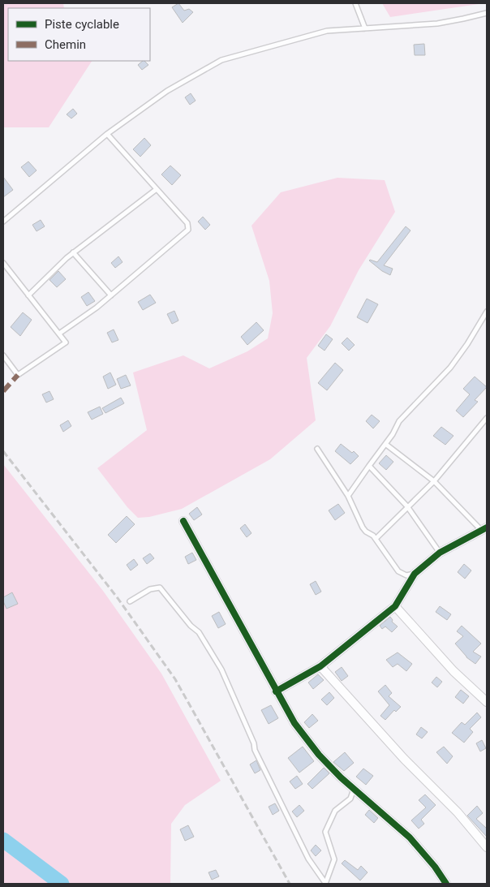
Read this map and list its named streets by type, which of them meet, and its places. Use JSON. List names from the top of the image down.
{
  "legend": ["Piste cyclable", "Chemin"]
}
